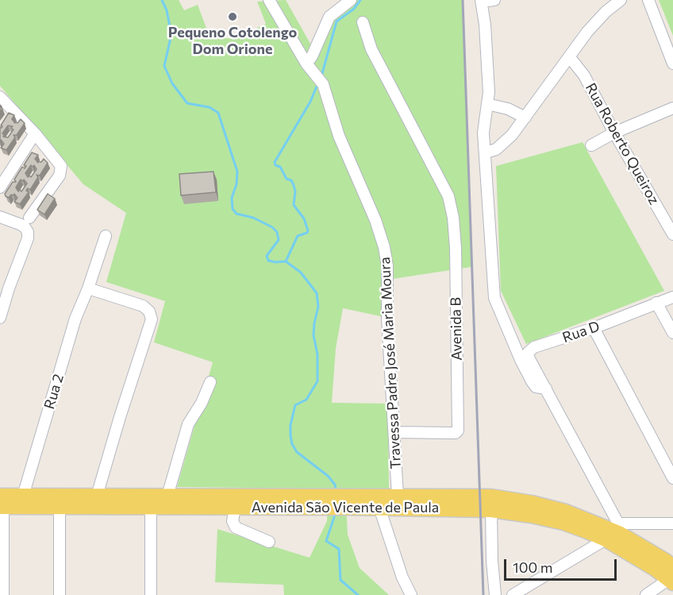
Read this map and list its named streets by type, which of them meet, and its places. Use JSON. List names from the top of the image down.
{
  "streets": {
    "main road": ["Avenida São Vicente de Paula"],
    "street": [
      "Rua Roberto Queiroz",
      "Avenida B",
      "Rua D",
      "Travessa Padre José Maria Moura",
      "Rua 2"
    ]
  },
  "crossings": [
    ["Avenida B", "Travessa Padre José Maria Moura"],
    ["Travessa Padre José Maria Moura", "Avenida São Vicente de Paula"],
    ["Rua 2", "Avenida São Vicente de Paula"]
  ],
  "places": ["Pequeno Cotolengo Dom Orione"],
  "scale_bar": "100 m"
}
